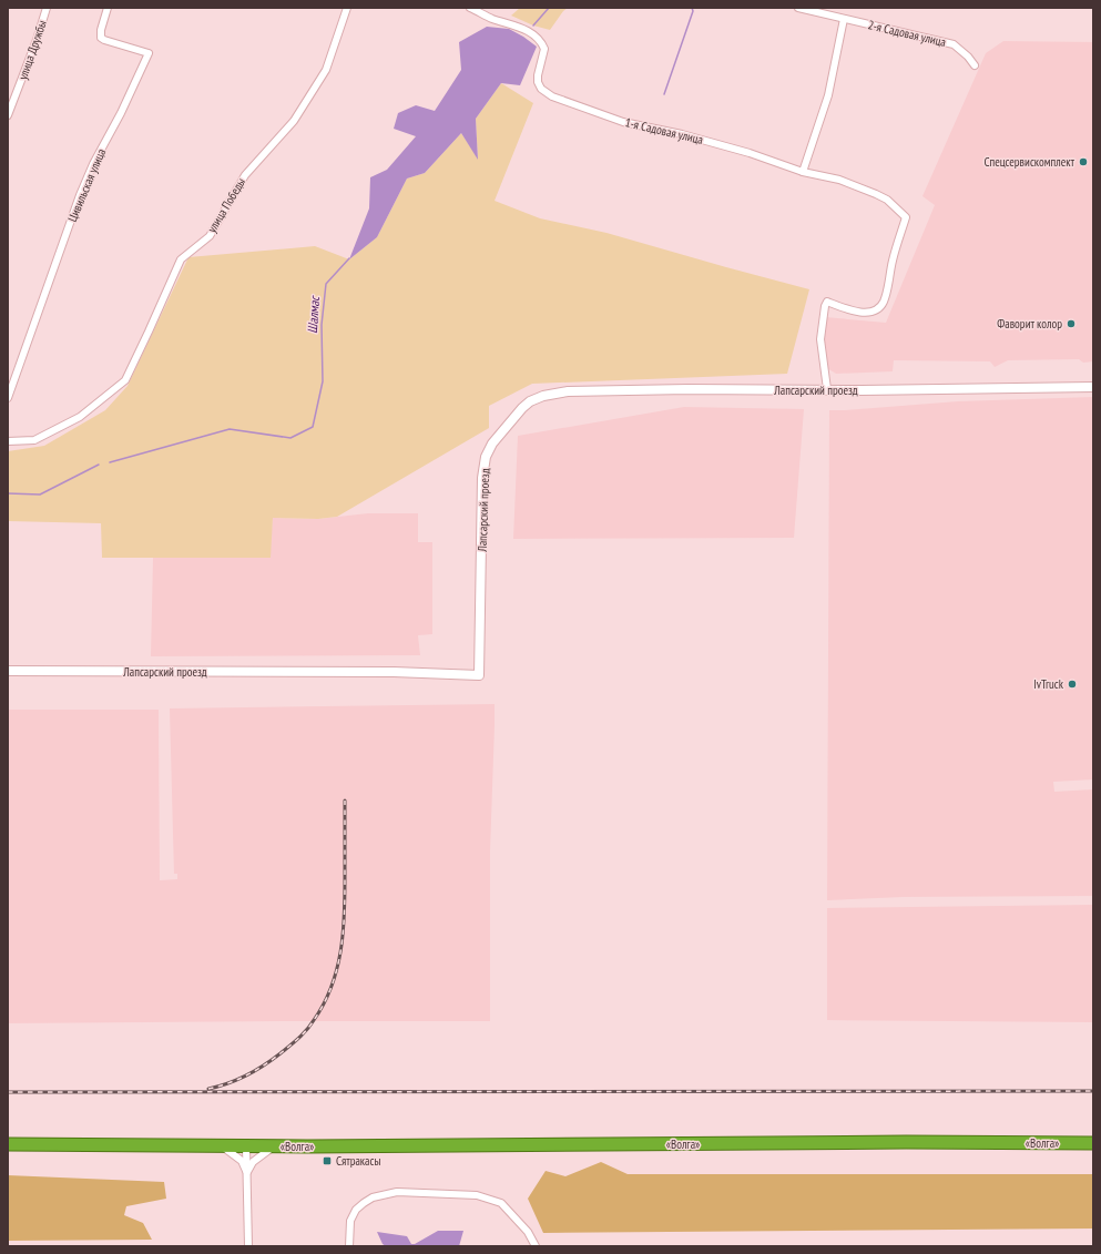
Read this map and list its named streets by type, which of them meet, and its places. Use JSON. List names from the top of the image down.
{
  "streets": {
    "highway": ["«Волга»"],
    "street": [
      "2-я Садовая улица",
      "улица Дружбы",
      "1-я Садовая улица",
      "Цивильская улица",
      "улица Победы",
      "Лапсарский проезд"
    ]
  },
  "crossings": [
    ["1-я Садовая улица", "Лапсарский проезд"]
  ],
  "water": ["Шалмас"],
  "places": {
    "other": ["Спецсервискомплект", "Фаворит колор", "IvTruck"],
    "transit": ["Сятракасы"]
  }
}
